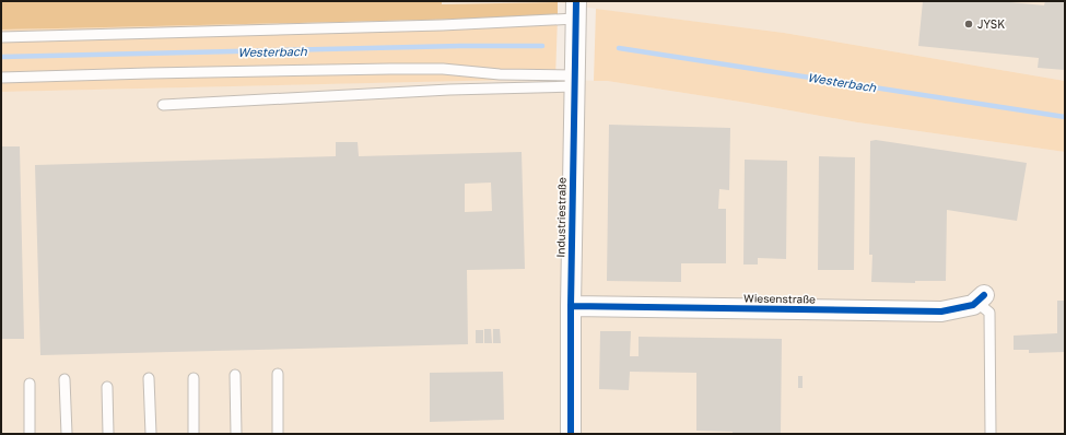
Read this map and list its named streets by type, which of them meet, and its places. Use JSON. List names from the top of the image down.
{
  "streets": {
    "street": ["Industriestraße", "Wiesenstraße"]
  },
  "crossings": [
    ["Industriestraße", "Wiesenstraße"]
  ],
  "water": ["Westerbach"],
  "places": ["JYSK"]
}
